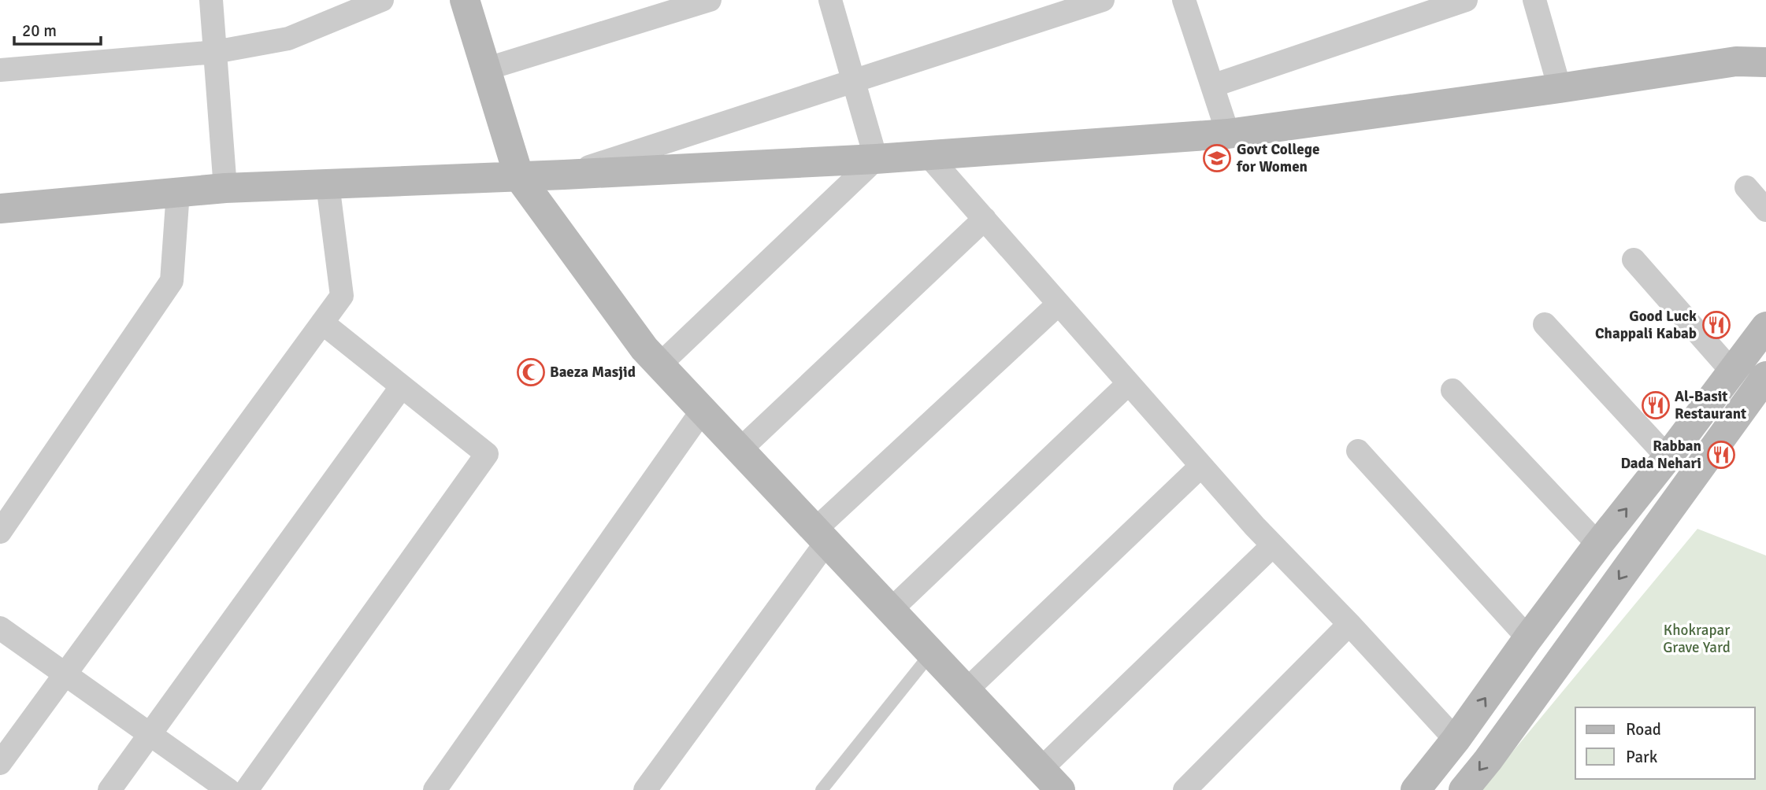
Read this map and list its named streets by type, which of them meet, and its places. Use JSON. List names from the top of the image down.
{
  "parks": ["Khokrapar Grave Yard"],
  "places": {
    "school or university": ["Govt College for Women"],
    "restaurant": ["Good Luck Chappali Kabab", "Al-Basit Restaurant", "Rabban Dada Nehari"],
    "mosque": ["Baeza Masjid"]
  },
  "legend": ["Road", "Park"],
  "scale_bar": "20 m"
}
